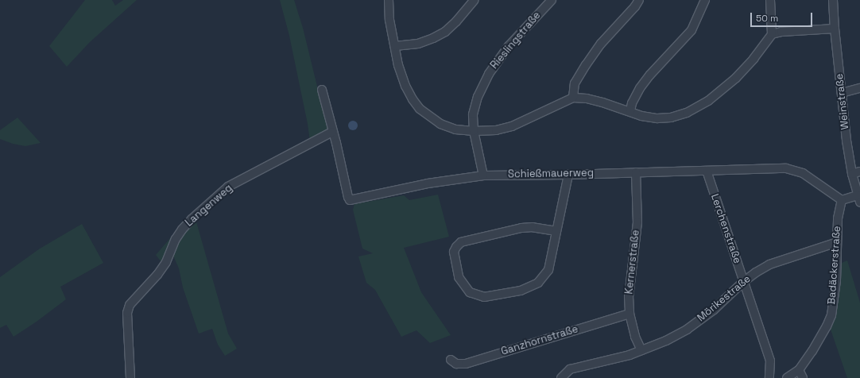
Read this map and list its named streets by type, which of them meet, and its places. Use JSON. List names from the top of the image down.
{
  "streets": {
    "street": [
      "Rieslingstraße",
      "Weinstraße",
      "Schießmauerweg",
      "Langenweg",
      "Lerchenstraße",
      "Kernerstraße",
      "Badäckerstraße",
      "Mörikestraße",
      "Ganzhornstraße"
    ]
  },
  "crossings": [
    ["Rieslingstraße", "Schießmauerweg"],
    ["Schießmauerweg", "Langenweg"],
    ["Schießmauerweg", "Lerchenstraße"],
    ["Schießmauerweg", "Kernerstraße"],
    ["Schießmauerweg", "Badäckerstraße"],
    ["Lerchenstraße", "Mörikestraße"],
    ["Kernerstraße", "Mörikestraße"],
    ["Kernerstraße", "Ganzhornstraße"],
    ["Badäckerstraße", "Mörikestraße"]
  ],
  "scale_bar": "50 m"
}
